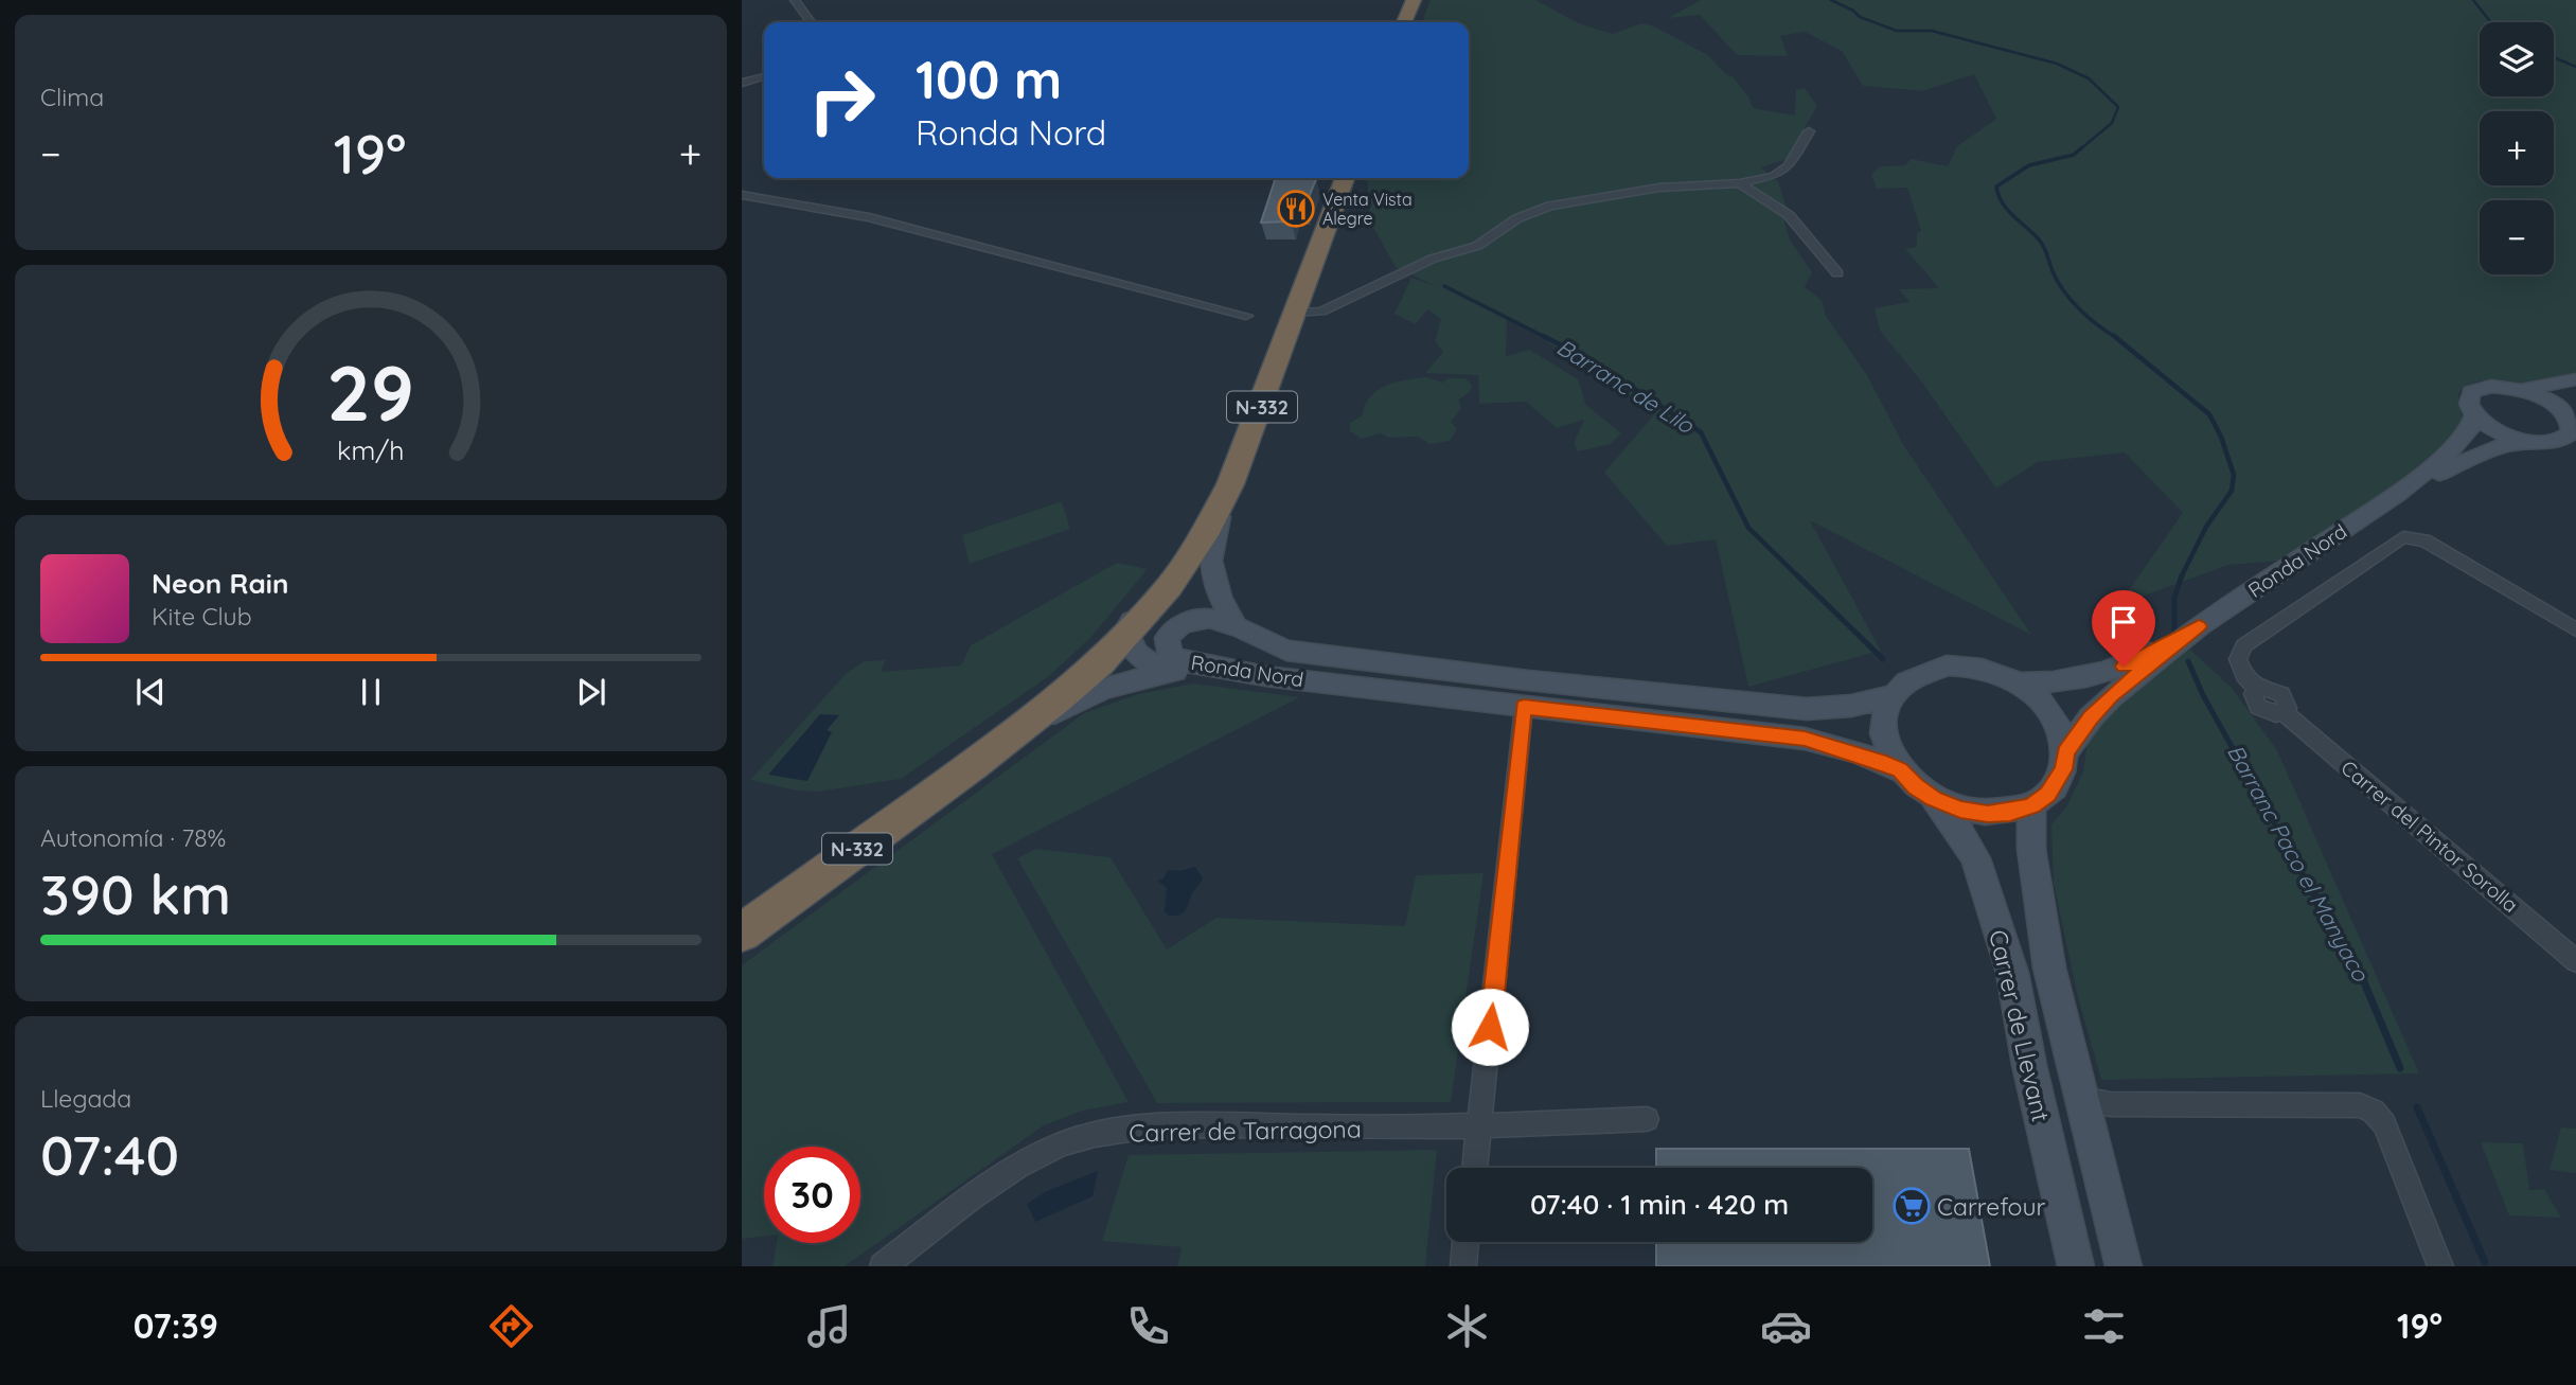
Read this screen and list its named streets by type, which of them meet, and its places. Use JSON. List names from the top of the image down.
{
  "streets": {
    "highway": ["N-332"],
    "main road": ["Ronda Nord", "Carrer de Llevant"],
    "street": ["Carrer del Pintor Sorolla", "Carrer de Tarragona"]
  },
  "crossings": [
    ["Ronda Nord", "Carrer de Llevant"]
  ],
  "water": ["Barranc de Lilo", "Barranc Paco el Manyaco"],
  "places": {
    "restaurant": ["Venta Vista Alegre"],
    "supermarket": ["Carrefour"]
  },
  "page": {
    "tile": [
      "Clima",
      ["Autonomía · 78%", "390 km"],
      ["Llegada", "07:40"]
    ],
    "map_buttons": ["+", "−"],
    "turn": ["100 m", "Ronda Nord"],
    "heat": ["−", "19°", "+"],
    "song": ["Neon Rain", "Kite Club"],
    "limit": "30",
    "trip": "07:40 · 1 min · 420 m",
    "tabs": ["07:39", "19°"],
    "gauge": ["29", "km/h"]
  }
}
